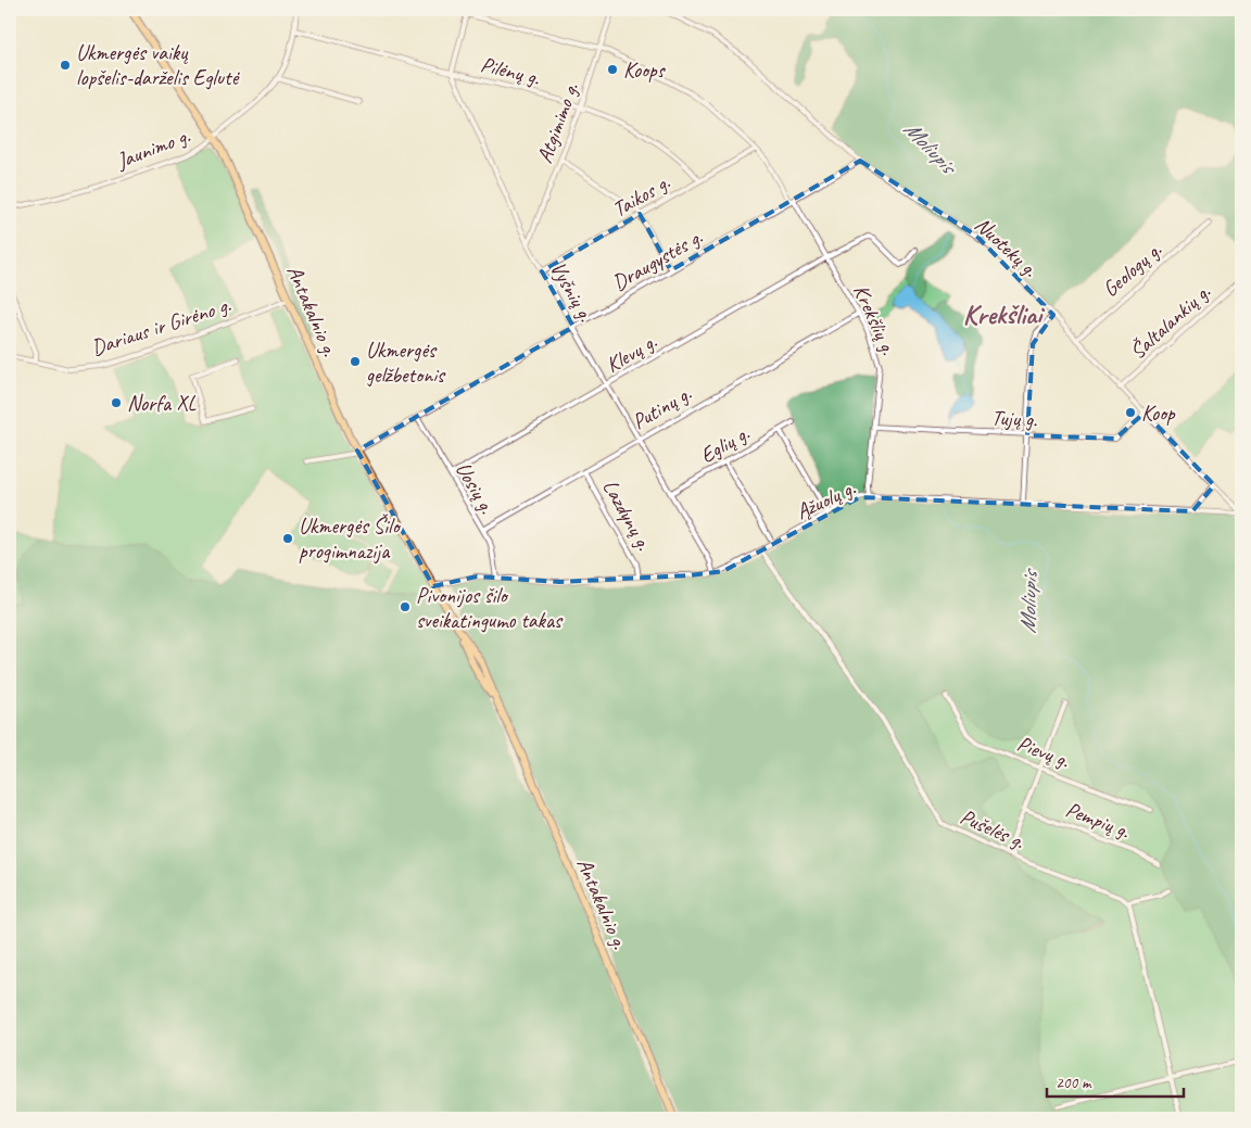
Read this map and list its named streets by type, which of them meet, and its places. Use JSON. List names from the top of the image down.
{
  "streets": {
    "main road": ["Antakalnio g."],
    "street": [
      "Pilėnų g.",
      "Atgimimo g.",
      "Jaunimo g.",
      "Taikos g.",
      "Nuotekų g.",
      "Draugystės g.",
      "Geologų g.",
      "Vyšnių g.",
      "Krekšlių g.",
      "Šaltalankių g.",
      "Dariaus ir Girėno g.",
      "Klevų g.",
      "Putinų g.",
      "Tujų g.",
      "Eglių g.",
      "Uosių g.",
      "Ąžuolų g.",
      "Lazdynų g.",
      "Pievų g.",
      "Pempių g.",
      "Pušelės g."
    ]
  },
  "crossings": [
    ["Pilėnų g.", "Atgimimo g."],
    ["Pilėnų g.", "Jaunimo g."],
    ["Pilėnų g.", "Taikos g."],
    ["Pilėnų g.", "Vyšnių g."],
    ["Atgimimo g.", "Vyšnių g."],
    ["Atgimimo g.", "Krekšlių g."],
    ["Jaunimo g.", "Antakalnio g."],
    ["Taikos g.", "Vyšnių g."],
    ["Taikos g.", "Krekšlių g."],
    ["Nuotekų g.", "Draugystės g."],
    ["Nuotekų g.", "Geologų g."],
    ["Nuotekų g.", "Šaltalankių g."],
    ["Nuotekų g.", "Tujų g."],
    ["Nuotekų g.", "Ąžuolų g."],
    ["Draugystės g.", "Vyšnių g."],
    ["Draugystės g.", "Antakalnio g."],
    ["Draugystės g.", "Krekšlių g."],
    ["Draugystės g.", "Uosių g."],
    ["Vyšnių g.", "Klevų g."],
    ["Vyšnių g.", "Putinų g."],
    ["Vyšnių g.", "Eglių g."],
    ["Vyšnių g.", "Ąžuolų g."],
    ["Antakalnio g.", "Dariaus ir Girėno g."],
    ["Antakalnio g.", "Ąžuolų g."],
    ["Krekšlių g.", "Klevų g."],
    ["Krekšlių g.", "Putinų g."],
    ["Krekšlių g.", "Tujų g."],
    ["Krekšlių g.", "Ąžuolų g."],
    ["Klevų g.", "Uosių g."],
    ["Putinų g.", "Uosių g."],
    ["Putinų g.", "Lazdynų g."],
    ["Uosių g.", "Ąžuolų g."],
    ["Ąžuolų g.", "Lazdynų g."],
    ["Ąžuolų g.", "Pušelės g."]
  ],
  "districts": ["Krekšliai"],
  "water": ["Moliupis"],
  "places": [
    "Ukmergės vaikų lopšelis-darželis Eglutė",
    "Koops",
    "Ukmergės gelžbetonis",
    "Norfa XL",
    "Koop",
    "Ukmergės Šilo progimnazija",
    "Pivonijos šilo sveikatingumo takas"
  ],
  "scale_bar": "200 m"
}
